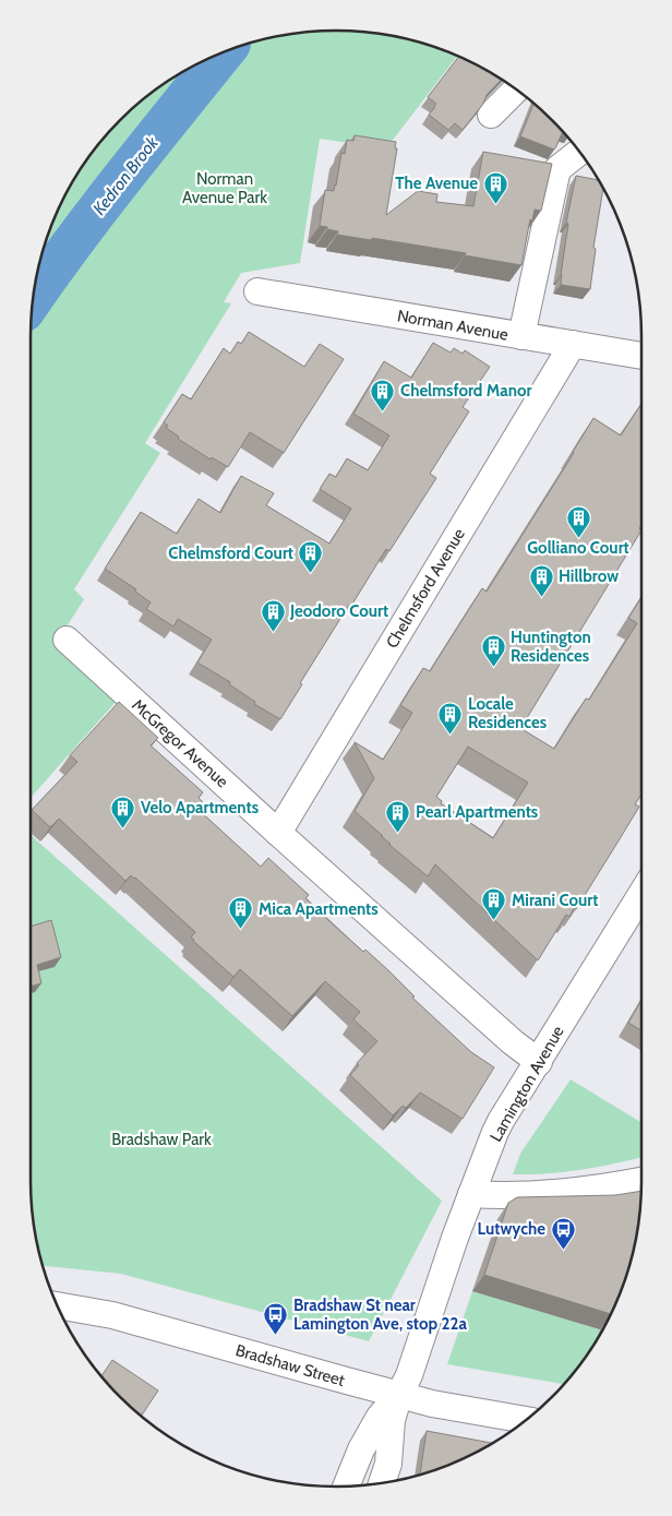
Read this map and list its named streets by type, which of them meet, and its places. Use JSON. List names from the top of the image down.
{
  "streets": {
    "street": [
      "Norman Avenue",
      "Chelmsford Avenue",
      "McGregor Avenue",
      "Lamington Avenue",
      "Bradshaw Street"
    ]
  },
  "crossings": [
    ["Norman Avenue", "Chelmsford Avenue"],
    ["Chelmsford Avenue", "McGregor Avenue"],
    ["McGregor Avenue", "Lamington Avenue"],
    ["Lamington Avenue", "Bradshaw Street"]
  ],
  "water": ["Kedron Brook"],
  "parks": ["Norman Avenue Park", "Bradshaw Park"],
  "places": {
    "building": [
      "The Avenue",
      "Chelmsford Manor",
      "Golliano Court",
      "Chelmsford Court",
      "Hillbrow",
      "Jeodoro Court",
      "Huntington Residences",
      "Locale Residences",
      "Velo Apartments",
      "Pearl Apartments",
      "Mirani Court",
      "Mica Apartments"
    ],
    "bus stop": ["Lutwyche", "Bradshaw St near Lamington Ave, stop 22a"]
  }
}
